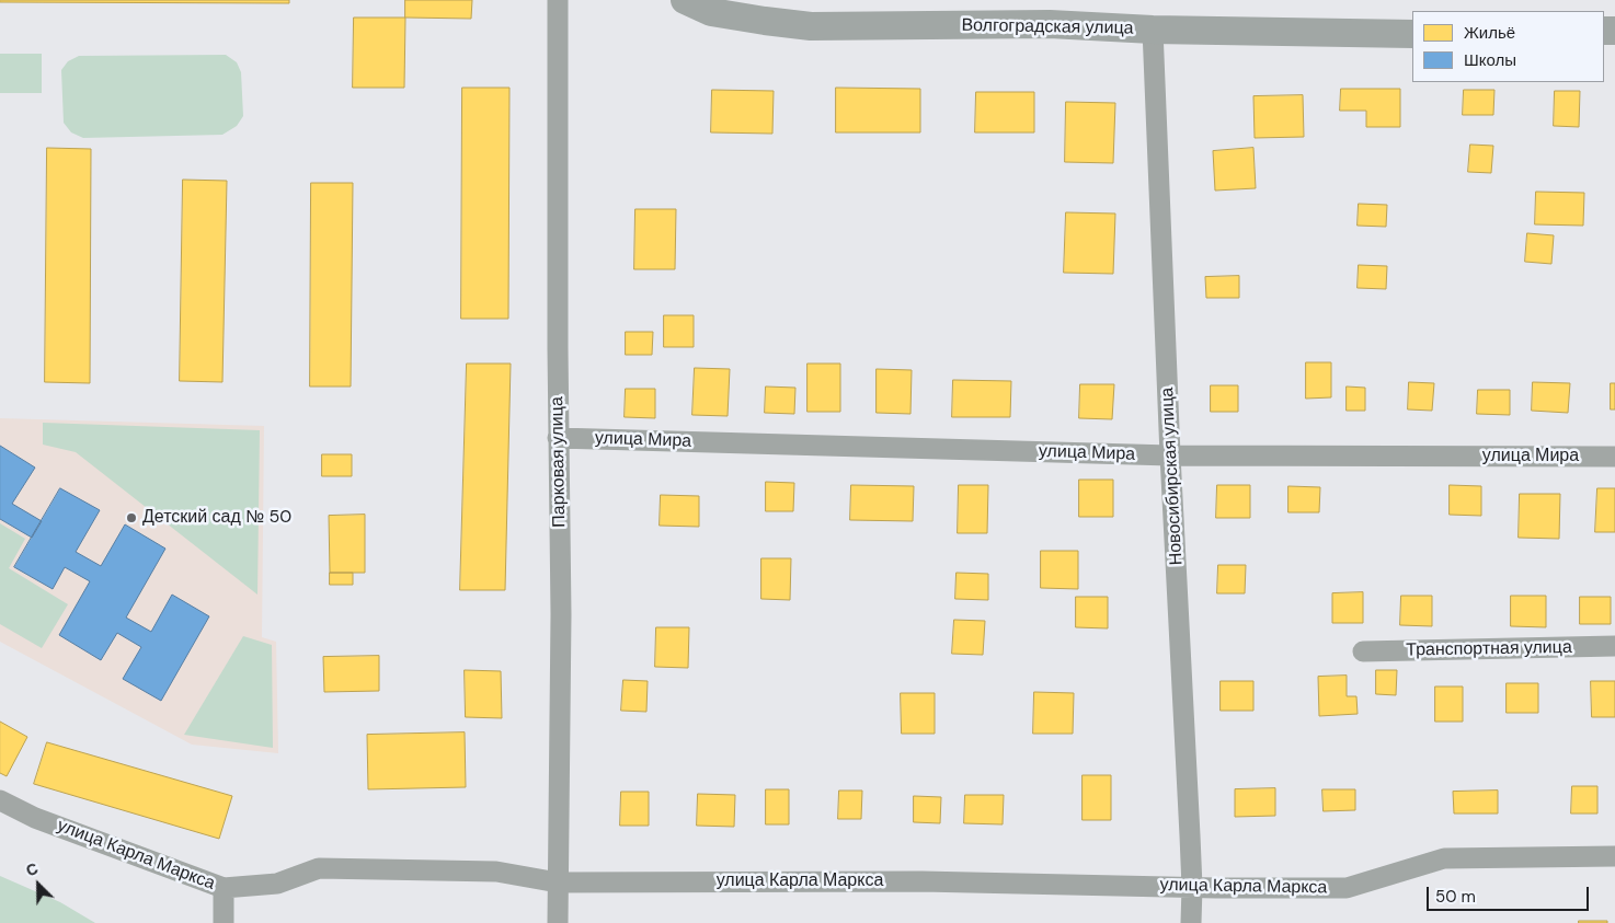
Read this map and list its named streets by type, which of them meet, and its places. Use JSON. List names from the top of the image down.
{
  "streets": {
    "street": [
      "Волгоградская улица",
      "улица Мира",
      "Парковая улица",
      "Новосибирская улица",
      "Транспортная улица",
      "улица Карла Маркса"
    ]
  },
  "crossings": [
    ["Волгоградская улица", "Новосибирская улица"],
    ["улица Мира", "Парковая улица"],
    ["улица Мира", "Новосибирская улица"],
    ["Парковая улица", "улица Карла Маркса"],
    ["Новосибирская улица", "улица Карла Маркса"]
  ],
  "places": ["Детский сад № 50"],
  "legend": ["Жильё", "Школы"],
  "scale_bar": "50 m",
  "north": "top left"
}
